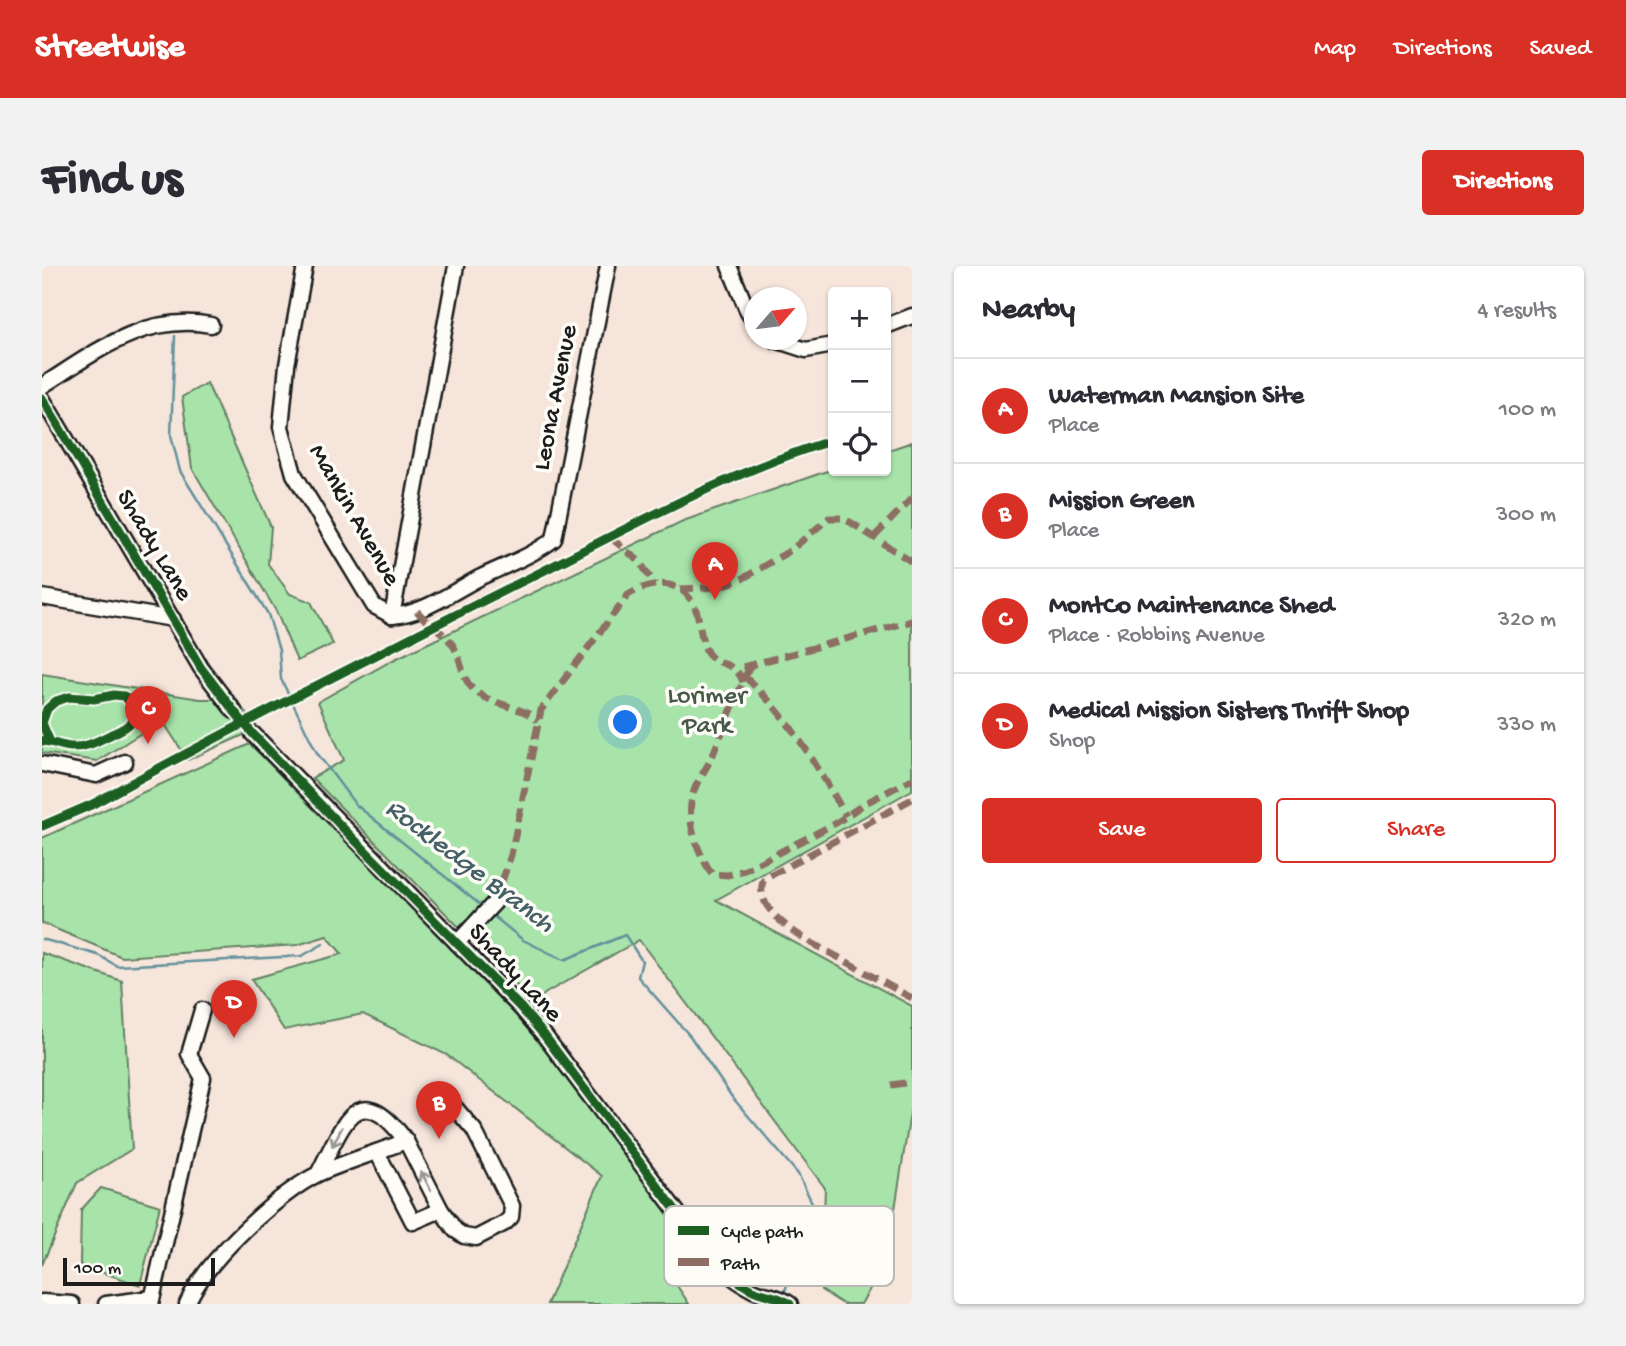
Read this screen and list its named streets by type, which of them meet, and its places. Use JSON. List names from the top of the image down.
{
  "streets": {
    "street": ["Leona Avenue", "Mankin Avenue", "Shady Lane"]
  },
  "crossings": [
    ["Leona Avenue", "Mankin Avenue"]
  ],
  "water": ["Rockledge Branch"],
  "parks": ["Lorimer Park"],
  "legend": ["Cycle path", "Path"],
  "scale_bar": "100 m",
  "north": "top right",
  "page": {
    "header": "Streetwise",
    "nav": ["Map", "Directions", "Saved"],
    "buttons": [
      "Directions",
      ["Save", "Share"]
    ],
    "title": "Find us",
    "heading": ["Nearby", "4 results"],
    "map_buttons": ["+", "−"],
    "list": [
      {
        "mark": "A",
        "name": "Waterman Mansion Site",
        "note": "Place",
        "value": "100 m"
      },
      {
        "mark": "B",
        "name": "Mission Green",
        "note": "Place",
        "value": "300 m"
      },
      {
        "mark": "C",
        "name": "MontCo Maintenance Shed",
        "note": "Place · Robbins Avenue",
        "value": "320 m"
      },
      {
        "mark": "D",
        "name": "Medical Mission Sisters Thrift Shop",
        "note": "Shop",
        "value": "330 m"
      }
    ],
    "pins": [
      "A",
      "C",
      "D",
      "B"
    ],
    "scale": "100 m"
  }
}
